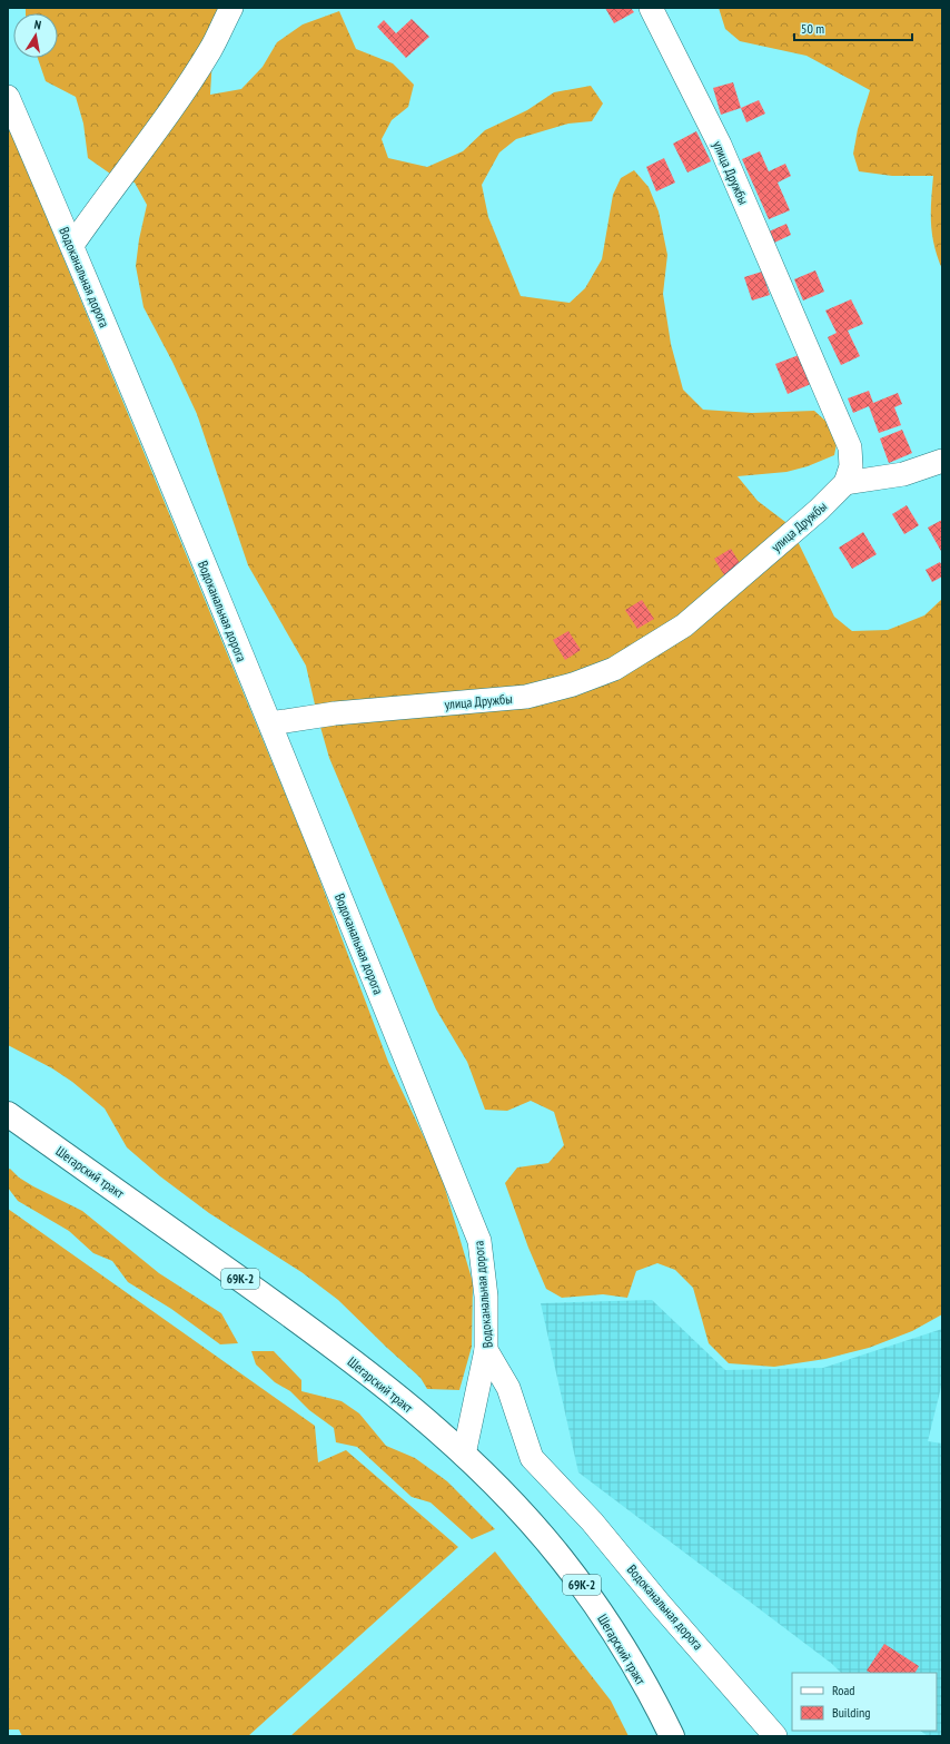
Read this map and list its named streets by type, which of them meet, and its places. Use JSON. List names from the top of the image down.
{
  "streets": {
    "main road": ["Шегарский тракт", "69К-2"],
    "street": ["улица Дружбы", "Водоканальная дорога"]
  },
  "crossings": [
    ["улица Дружбы", "Водоканальная дорога"]
  ],
  "legend": ["Road", "Building"],
  "scale_bar": "50 m",
  "north": "top"
}
